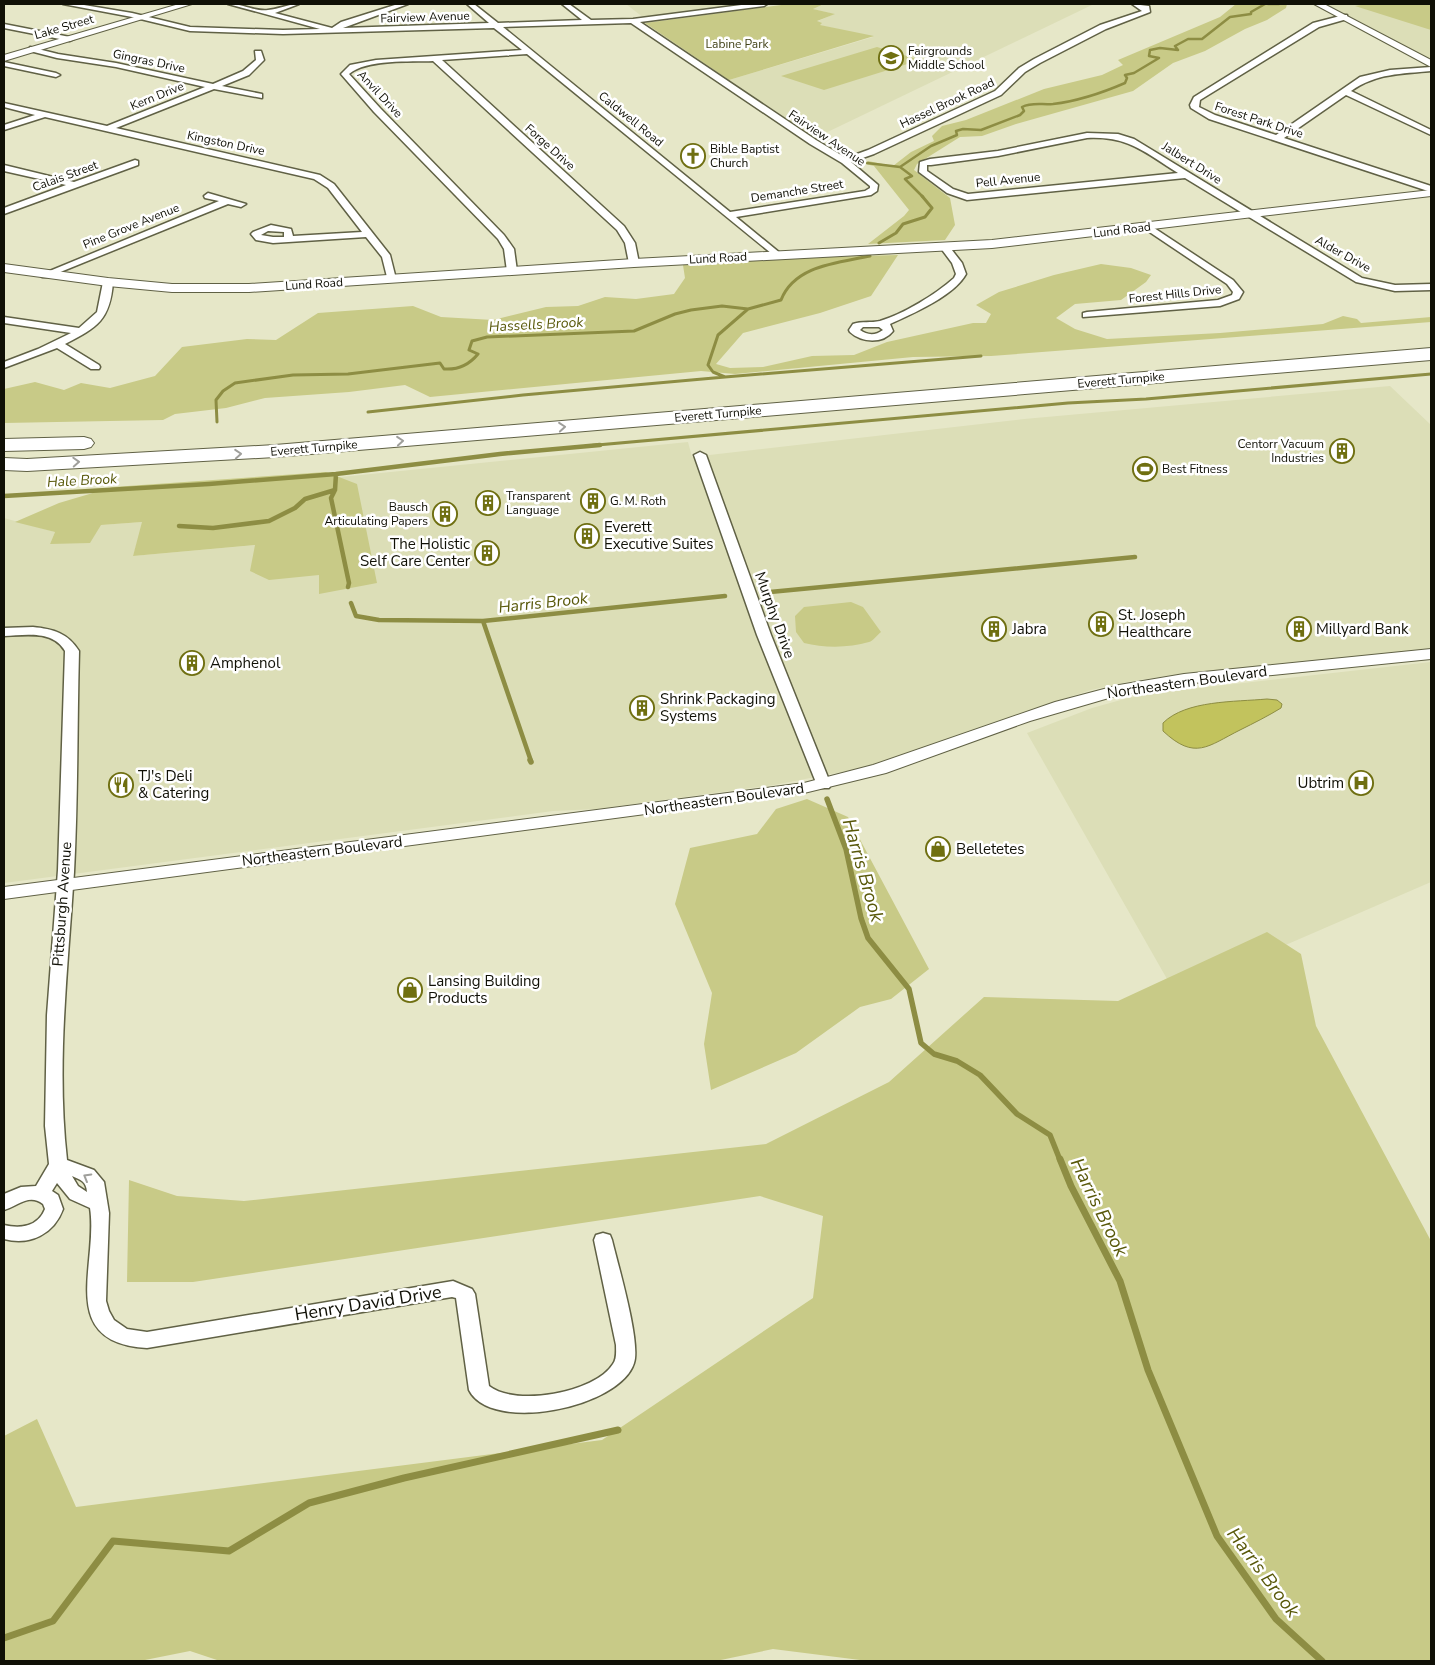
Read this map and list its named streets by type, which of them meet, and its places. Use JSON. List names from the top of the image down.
{
  "streets": {
    "highway": ["Everett Turnpike"],
    "street": [
      "Fairview Avenue",
      "Lake Street",
      "Gingras Drive",
      "Anvil Drive",
      "Kern Drive",
      "Hassel Brook Road",
      "Caldwell Road",
      "Forest Park Drive",
      "Kingston Drive",
      "Forge Drive",
      "Jalbert Drive",
      "Calais Street",
      "Pell Avenue",
      "Demanche Street",
      "Pine Grove Avenue",
      "Lund Road",
      "Alder Drive",
      "Forest Hills Drive",
      "Murphy Drive",
      "Northeastern Boulevard",
      "Pittsburgh Avenue",
      "Henry David Drive"
    ]
  },
  "crossings": [
    ["Fairview Avenue", "Lake Street"],
    ["Fairview Avenue", "Hassel Brook Road"],
    ["Fairview Avenue", "Caldwell Road"],
    ["Fairview Avenue", "Demanche Street"],
    ["Lake Street", "Gingras Drive"],
    ["Gingras Drive", "Kern Drive"],
    ["Anvil Drive", "Caldwell Road"],
    ["Anvil Drive", "Forge Drive"],
    ["Anvil Drive", "Lund Road"],
    ["Kern Drive", "Kingston Drive"],
    ["Caldwell Road", "Demanche Street"],
    ["Caldwell Road", "Lund Road"],
    ["Kingston Drive", "Lund Road"],
    ["Forge Drive", "Lund Road"],
    ["Jalbert Drive", "Pell Avenue"],
    ["Jalbert Drive", "Lund Road"],
    ["Jalbert Drive", "Alder Drive"],
    ["Pine Grove Avenue", "Lund Road"],
    ["Lund Road", "Alder Drive"],
    ["Lund Road", "Forest Hills Drive"],
    ["Murphy Drive", "Northeastern Boulevard"],
    ["Northeastern Boulevard", "Pittsburgh Avenue"],
    ["Pittsburgh Avenue", "Henry David Drive"]
  ],
  "water": ["Hassells Brook", "Hale Brook", "Harris Brook"],
  "parks": ["Labine Park"],
  "places": {
    "school or university": ["Fairgrounds Middle School"],
    "church": ["Bible Baptist Church"],
    "building": [
      "Centorr Vacuum Industries",
      "G. M. Roth",
      "Transparent Language",
      "Bausch Articulating Papers",
      "Everett Executive Suites",
      "The Holistic Self Care Center",
      "St. Joseph Healthcare",
      "Jabra",
      "Millyard Bank",
      "Amphenol",
      "Shrink Packaging Systems"
    ],
    "sports": ["Best Fitness"],
    "hospital": ["Ubtrim"],
    "restaurant": ["TJ's Deli & Catering"],
    "shop": ["Belletetes", "Lansing Building Products"]
  }
}
